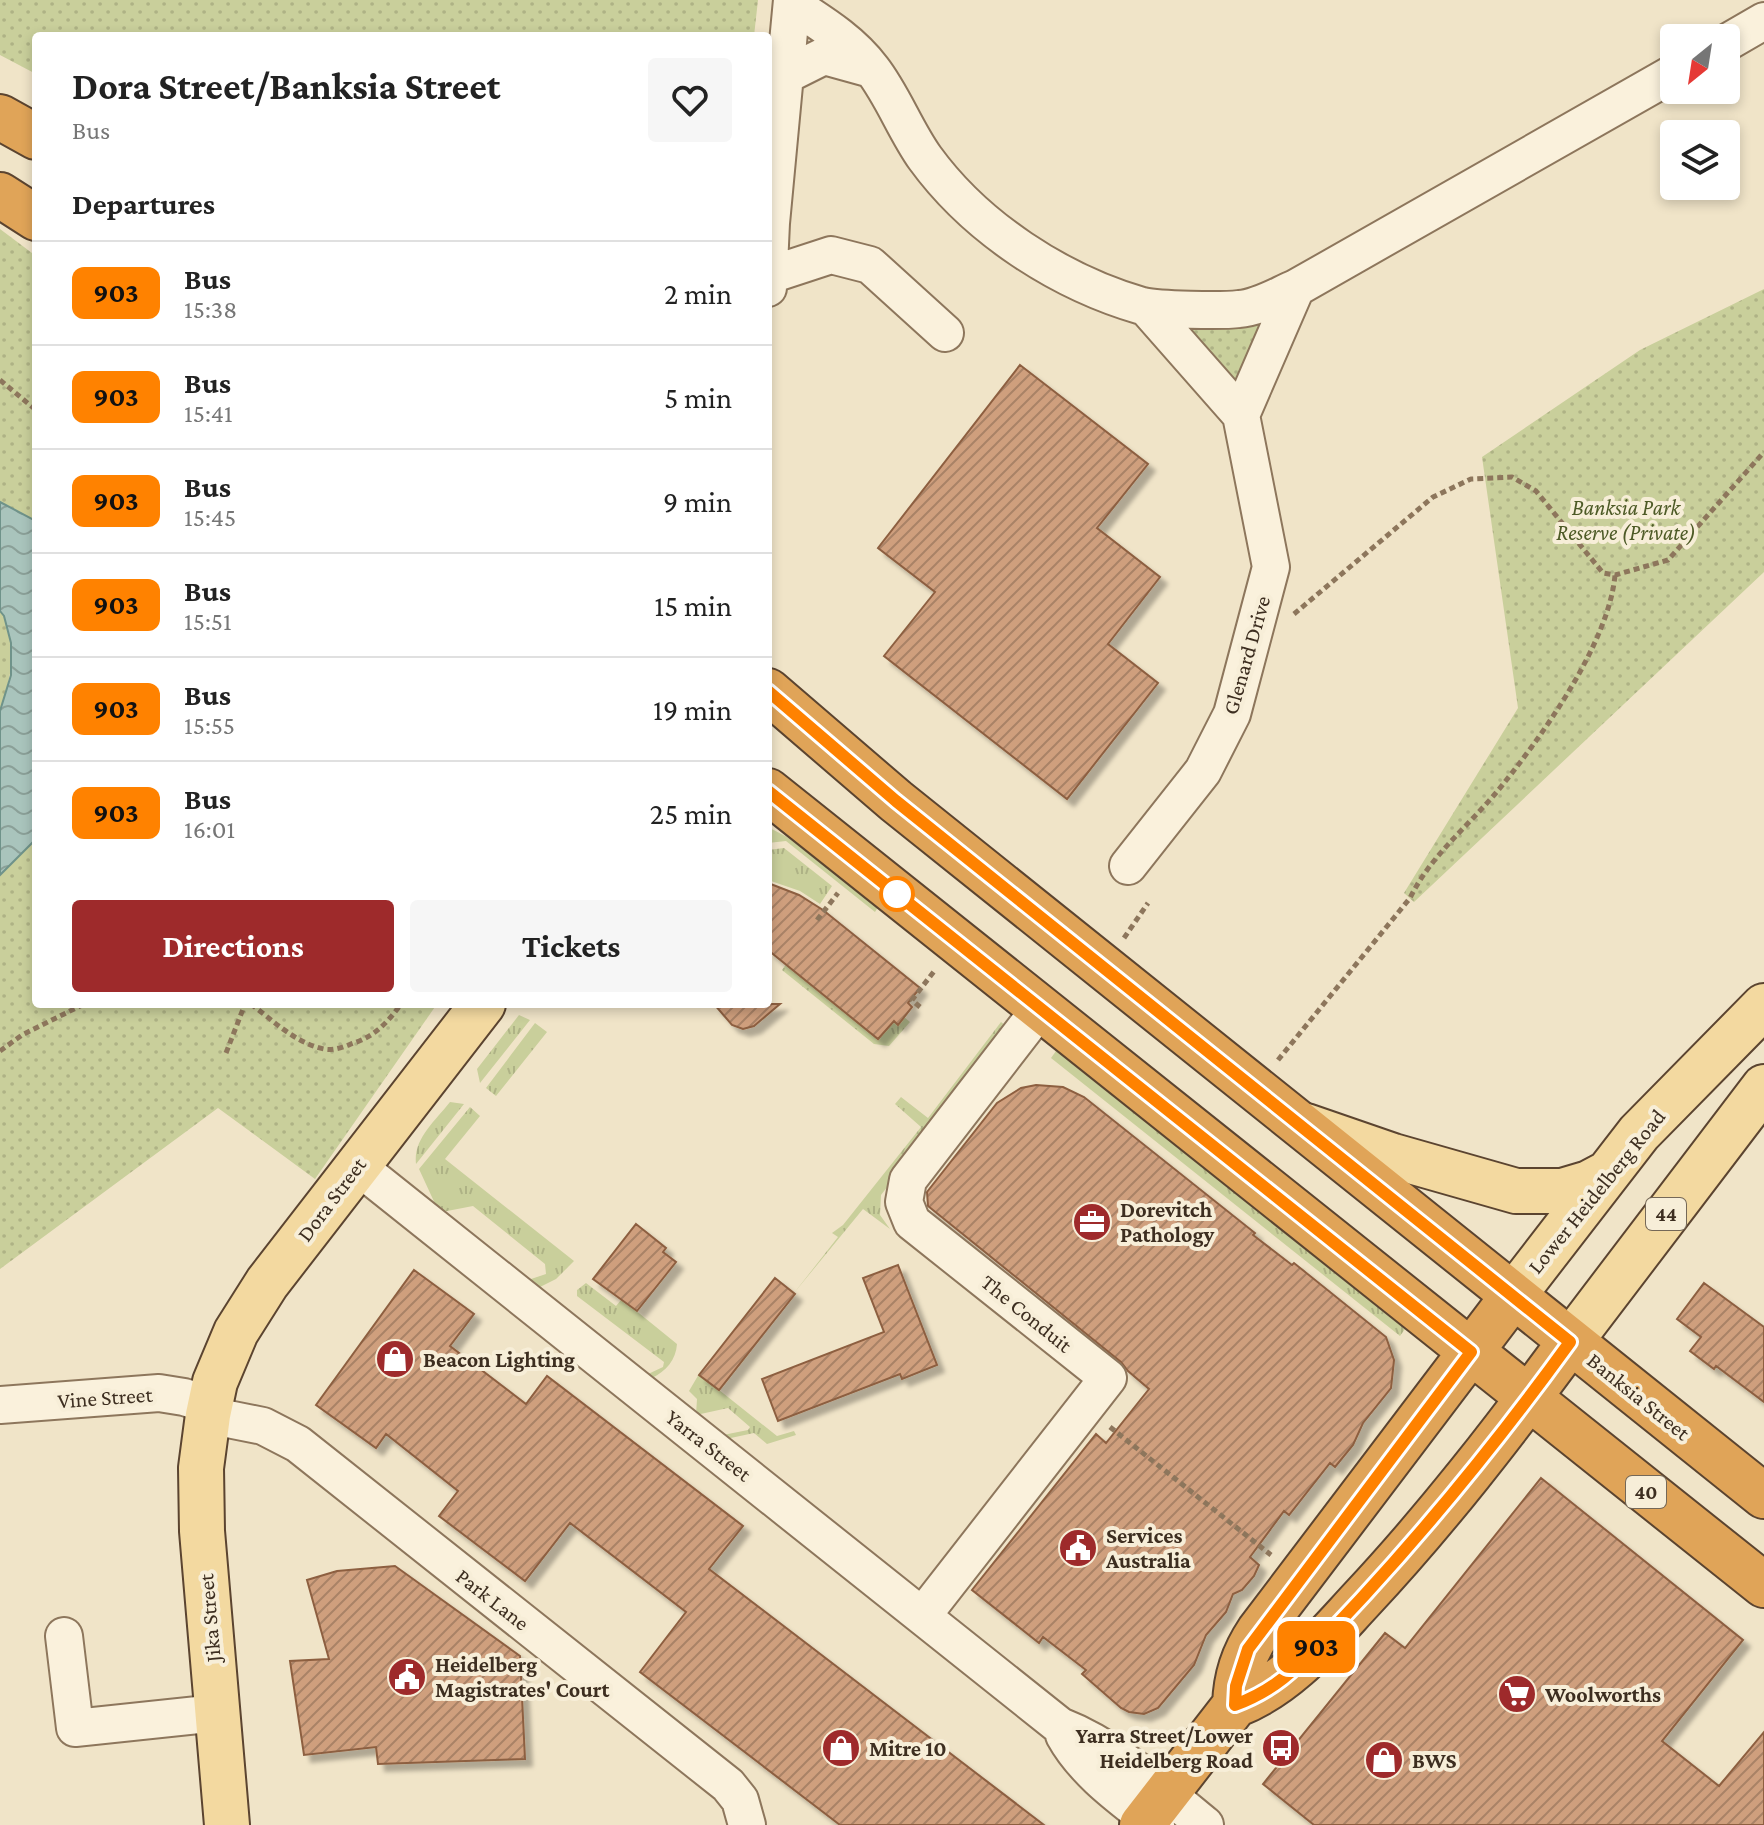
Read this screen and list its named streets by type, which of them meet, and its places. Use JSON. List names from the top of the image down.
{
  "streets": {
    "highway": [
      "Lower Heidelberg Road",
      "44",
      "Banksia Street",
      "40"
    ],
    "main road": ["Dora Street", "Jika Street"],
    "street": [
      "Glenard Drive",
      "The Conduit",
      "Vine Street",
      "Yarra Street",
      "Park Lane"
    ]
  },
  "crossings": [
    ["Lower Heidelberg Road", "Banksia Street"],
    ["Lower Heidelberg Road", "Yarra Street"],
    ["Lower Heidelberg Road", "40"],
    ["Dora Street", "Vine Street"],
    ["Dora Street", "Yarra Street"],
    ["Dora Street", "Park Lane"],
    ["Dora Street", "Jika Street"],
    ["The Conduit", "Yarra Street"],
    ["The Conduit", "40"],
    ["Vine Street", "Park Lane"],
    ["Vine Street", "Jika Street"],
    ["Park Lane", "Jika Street"]
  ],
  "parks": ["Banksia Park Reserve (Private)"],
  "places": {
    "office": ["Dorevitch Pathology"],
    "shop": ["Beacon Lighting", "Mitre 10", "BWS"],
    "public building": ["Services Australia", "Heidelberg Magistrates' Court"],
    "supermarket": ["Woolworths"],
    "bus stop": ["Yarra Street/Lower Heidelberg Road"]
  },
  "lines": ["bus line 903"],
  "north": "bottom left",
  "page": {
    "on_map": "903",
    "heading": [
      ["Dora Street/Banksia Street", "Bus"],
      "Departures"
    ],
    "list": [
      {
        "mark": "903",
        "name": "Bus",
        "note": "15:38",
        "value": "2 min"
      },
      {
        "mark": "903",
        "name": "Bus",
        "note": "15:41",
        "value": "5 min"
      },
      {
        "mark": "903",
        "name": "Bus",
        "note": "15:45",
        "value": "9 min"
      },
      {
        "mark": "903",
        "name": "Bus",
        "note": "15:51",
        "value": "15 min"
      },
      {
        "mark": "903",
        "name": "Bus",
        "note": "15:55",
        "value": "19 min"
      },
      {
        "mark": "903",
        "name": "Bus",
        "note": "16:01",
        "value": "25 min"
      }
    ],
    "buttons": ["Directions", "Tickets"]
  }
}
